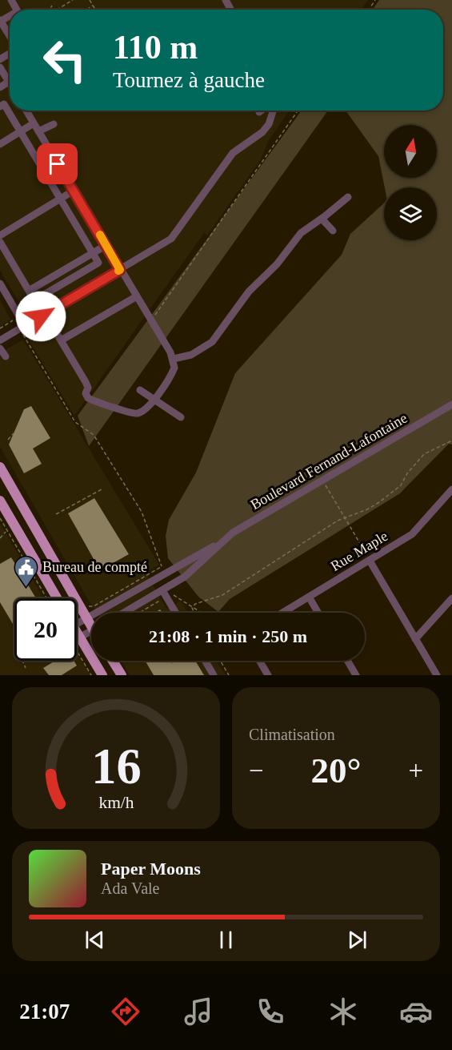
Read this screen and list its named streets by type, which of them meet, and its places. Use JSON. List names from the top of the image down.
{
  "streets": {
    "street": ["Boulevard Fernand-Lafontaine", "Rue Maple"]
  },
  "places": {
    "public building": ["Bureau de compté"]
  },
  "north": "top",
  "page": {
    "turn": ["110 m", "Tournez à gauche"],
    "limit": "20",
    "trip": "21:08 · 1 min · 250 m",
    "tile": "Climatisation",
    "heat": ["−", "20°", "+"],
    "song": ["Paper Moons", "Ada Vale"],
    "tabs": "21:07",
    "gauge": ["16", "km/h"]
  }
}
